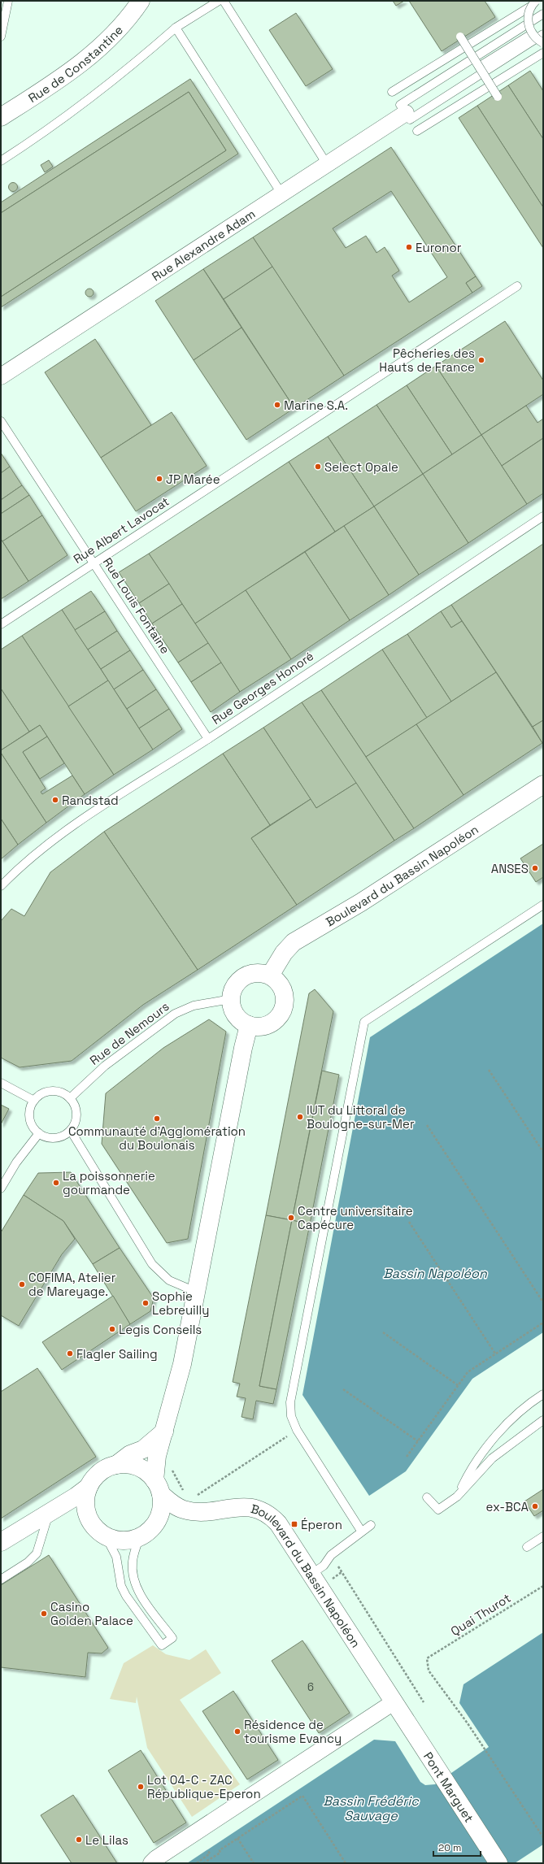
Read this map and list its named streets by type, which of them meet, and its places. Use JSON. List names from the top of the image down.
{
  "streets": {
    "main road": ["Rue de Constantine", "Boulevard du Bassin Napoléon", "Pont Marguet"],
    "street": ["Rue Alexandre Adam"],
    "lane": [
      "Rue Albert Lavocat",
      "Rue Louis Fontaine",
      "Rue Georges Honoré",
      "Rue de Nemours"
    ],
    "path": ["Quai Thurot"]
  },
  "crossings": [
    ["Rue Albert Lavocat", "Rue Louis Fontaine"],
    ["Rue Louis Fontaine", "Rue Georges Honoré"],
    ["Boulevard du Bassin Napoléon", "Rue de Nemours"],
    ["Boulevard du Bassin Napoléon", "Pont Marguet"]
  ],
  "water": ["Bassin Napoléon", "Bassin Frédéric Sauvage"],
  "places": {
    "other": [
      "Euronor",
      "Pêcheries des Hauts de France",
      "Marine S.A.",
      "Select Opale",
      "JP Marée",
      "Randstad",
      "ANSES",
      "IUT du Littoral de Boulogne-sur-Mer",
      "Communauté d'Agglomération du Boulonais",
      "La poissonnerie gourmande",
      "Centre universitaire Capécure",
      "COFIMA, Atelier de Mareyage.",
      "Sophie Lebreuilly",
      "Legis Conseils",
      "Flagler Sailing",
      "ex-BCA",
      "Casino Golden Palace",
      "Résidence de tourisme Evancy",
      "Lot 04-C - ZAC République-Eperon",
      "Le Lilas"
    ],
    "transit": ["Éperon"]
  },
  "house_numbers": ["6"],
  "scale_bar": "20 m"
}
